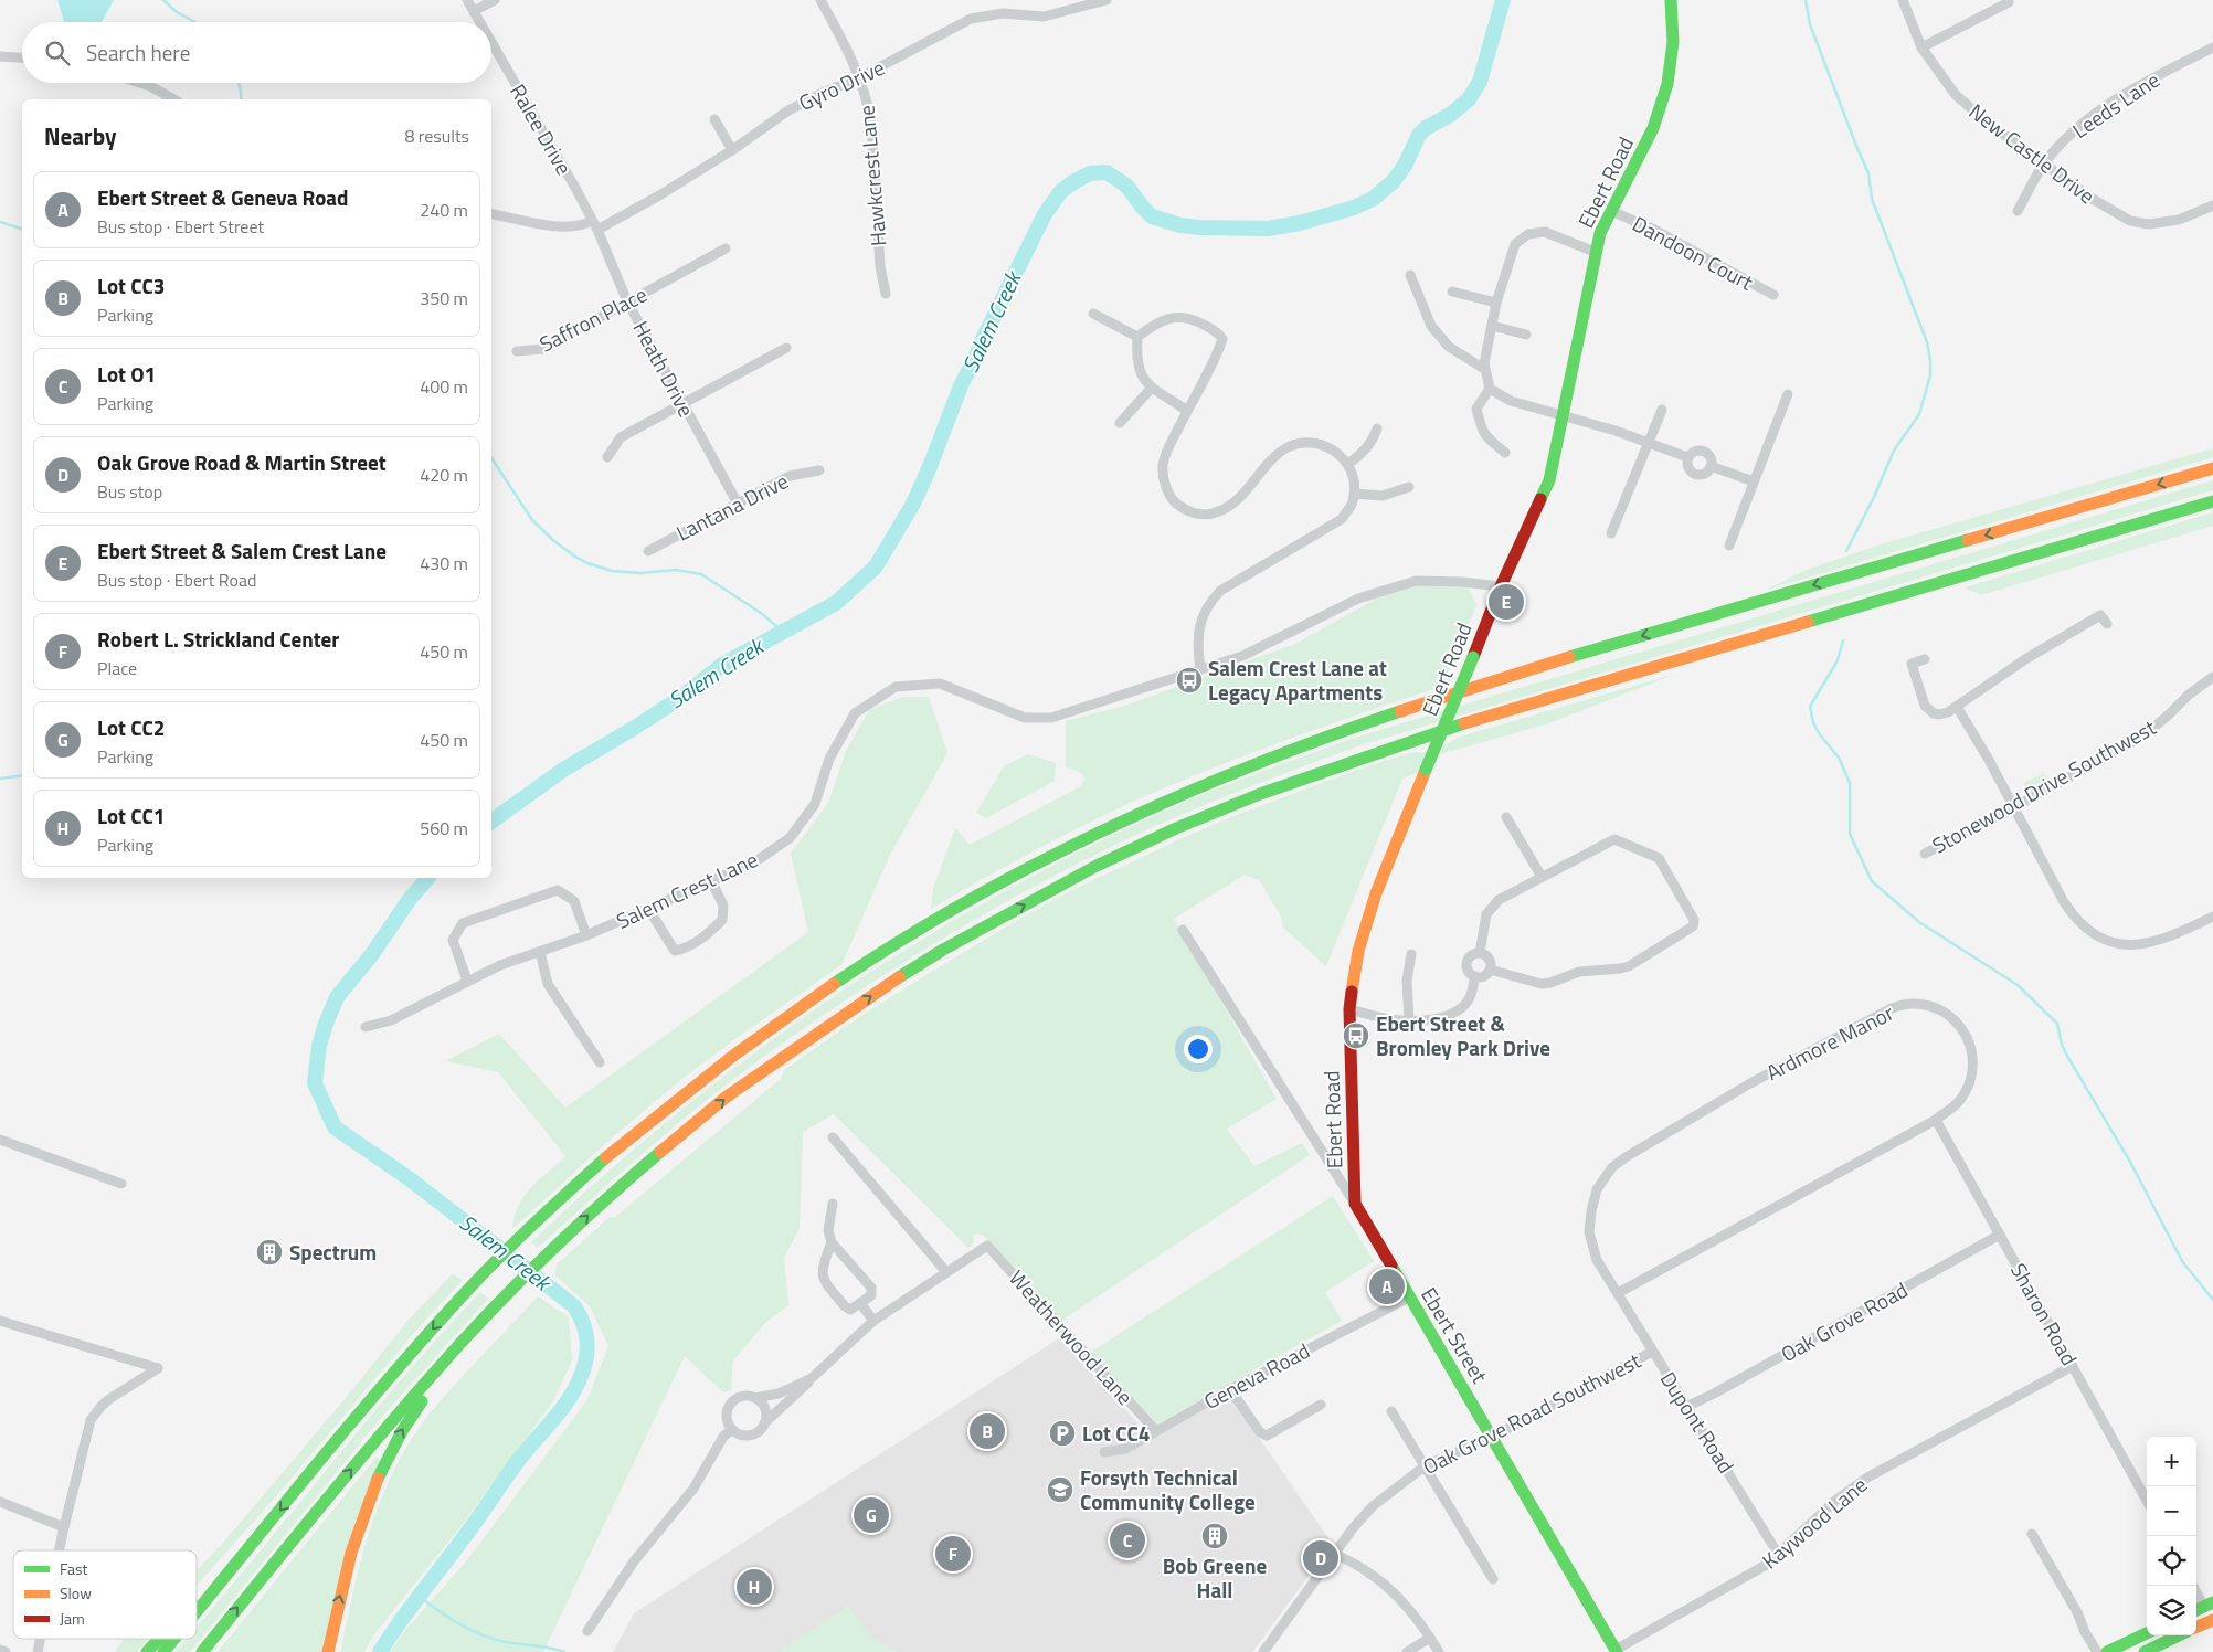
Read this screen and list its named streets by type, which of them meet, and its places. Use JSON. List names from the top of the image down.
{
  "streets": {
    "main road": ["Ebert Road", "Ebert Street"],
    "street": [
      "Gyro Drive",
      "Leeds Lane",
      "Ralee Drive",
      "New Castle Drive",
      "Hawkcrest Lane",
      "Dandoon Court",
      "Saffron Place",
      "Heath Drive",
      "Lantana Drive",
      "Stonewood Drive Southwest",
      "Salem Crest Lane",
      "Ardmore Manor",
      "Sharon Road",
      "Oak Grove Road",
      "Weatherwood Lane",
      "Geneva Road",
      "Oak Grove Road Southwest",
      "Dupont Road",
      "Kaywood Lane"
    ]
  },
  "crossings": [
    ["Gyro Drive", "Ralee Drive"],
    ["Gyro Drive", "Hawkcrest Lane"],
    ["Gyro Drive", "Heath Drive"],
    ["Leeds Lane", "New Castle Drive"],
    ["Ralee Drive", "Heath Drive"],
    ["Ebert Road", "Dandoon Court"],
    ["Ebert Road", "Salem Crest Lane"],
    ["Ebert Road", "Ebert Street"],
    ["Saffron Place", "Heath Drive"],
    ["Heath Drive", "Lantana Drive"],
    ["Ardmore Manor", "Sharon Road"],
    ["Ardmore Manor", "Dupont Road"],
    ["Sharon Road", "Oak Grove Road"],
    ["Sharon Road", "Kaywood Lane"],
    ["Oak Grove Road", "Dupont Road"],
    ["Ebert Street", "Geneva Road"],
    ["Ebert Street", "Oak Grove Road Southwest"],
    ["Ebert Street", "Kaywood Lane"],
    ["Weatherwood Lane", "Geneva Road"],
    ["Oak Grove Road Southwest", "Dupont Road"],
    ["Dupont Road", "Kaywood Lane"]
  ],
  "water": ["Salem Creek"],
  "places": {
    "bus stop": ["Salem Crest Lane at Legacy Apartments", "Ebert Street & Bromley Park Drive"],
    "building": ["Spectrum", "Bob Greene Hall"],
    "parking": ["Lot CC4"],
    "school or university": ["Forsyth Technical Community College"]
  },
  "legend": ["Fast", "Slow", "Jam"],
  "page": {
    "search": "Search here",
    "heading": ["Nearby", "8 results"],
    "list": [
      {
        "mark": "A",
        "name": "Ebert Street & Geneva Road",
        "note": "Bus stop · Ebert Street",
        "value": "240 m"
      },
      {
        "mark": "B",
        "name": "Lot CC3",
        "note": "Parking",
        "value": "350 m"
      },
      {
        "mark": "C",
        "name": "Lot O1",
        "note": "Parking",
        "value": "400 m"
      },
      {
        "mark": "D",
        "name": "Oak Grove Road & Martin Street",
        "note": "Bus stop",
        "value": "420 m"
      },
      {
        "mark": "E",
        "name": "Ebert Street & Salem Crest Lane",
        "note": "Bus stop · Ebert Road",
        "value": "430 m"
      },
      {
        "mark": "F",
        "name": "Robert L. Strickland Center",
        "note": "Place",
        "value": "450 m"
      },
      {
        "mark": "G",
        "name": "Lot CC2",
        "note": "Parking",
        "value": "450 m"
      },
      {
        "mark": "H",
        "name": "Lot CC1",
        "note": "Parking",
        "value": "560 m"
      }
    ],
    "pins": [
      "E",
      "A",
      "B",
      "G",
      "C",
      "F",
      "D",
      "H"
    ],
    "map_buttons": ["+", "−"]
  }
}
